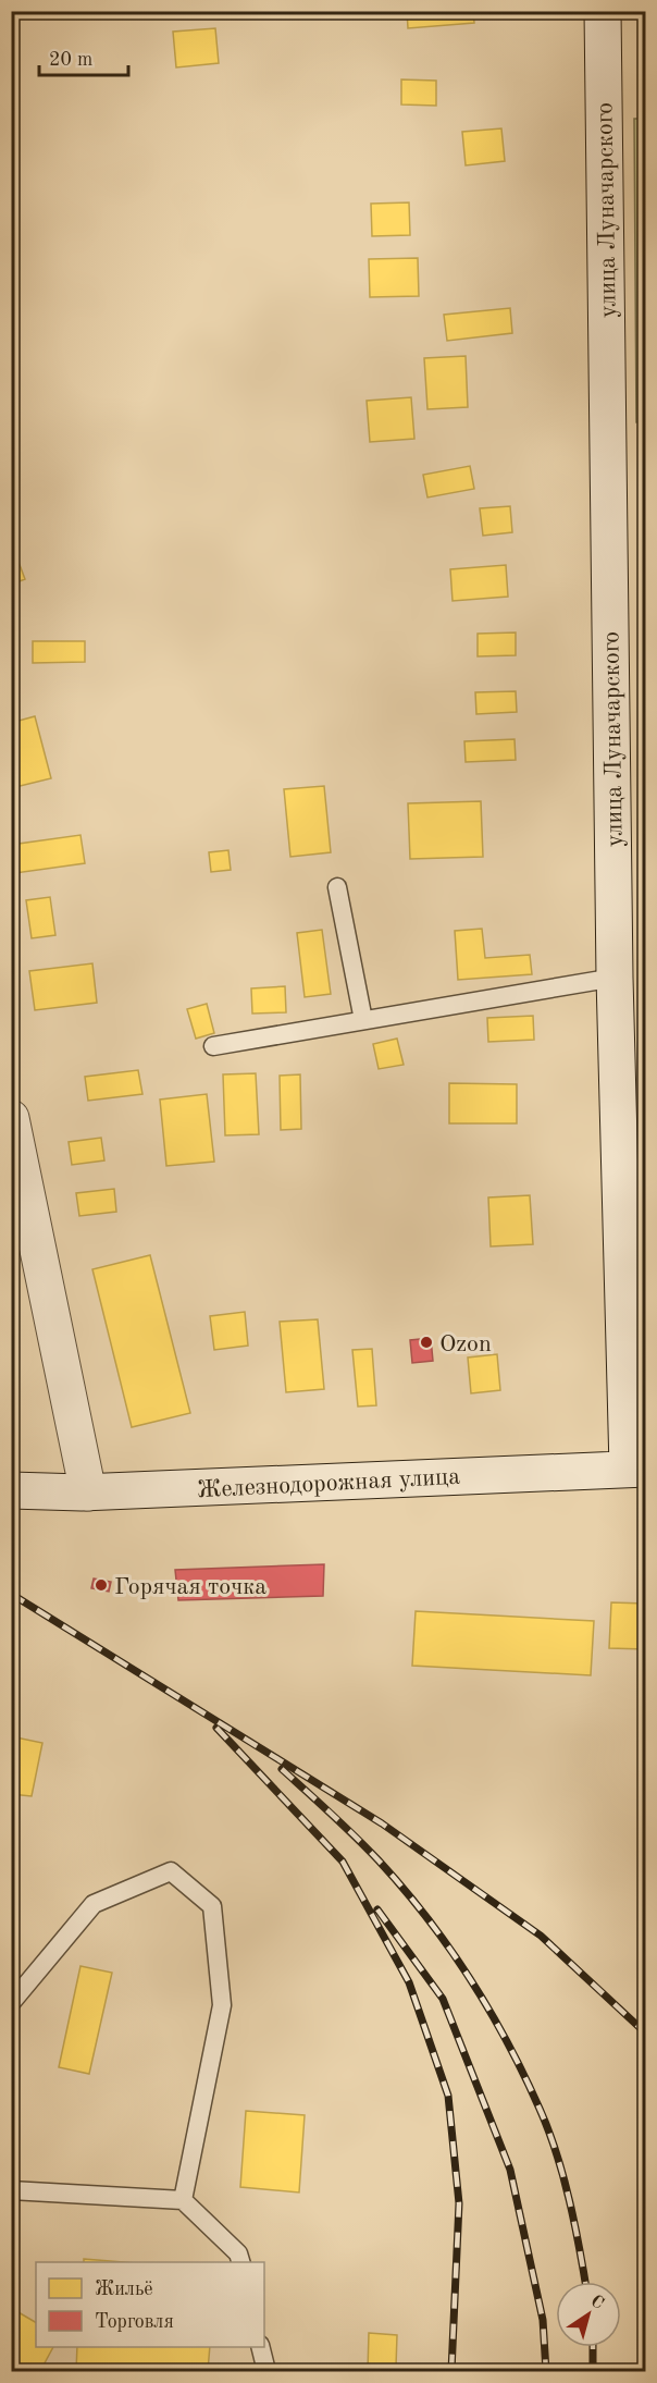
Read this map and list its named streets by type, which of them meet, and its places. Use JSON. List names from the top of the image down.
{
  "streets": {
    "street": ["улица Луначарского", "Железнодорожная улица"]
  },
  "crossings": [
    ["улица Луначарского", "Железнодорожная улица"]
  ],
  "places": ["Ozon", "Горячая точка"],
  "legend": ["Жильё", "Торговля"],
  "scale_bar": "20 m",
  "north": "top right"
}
